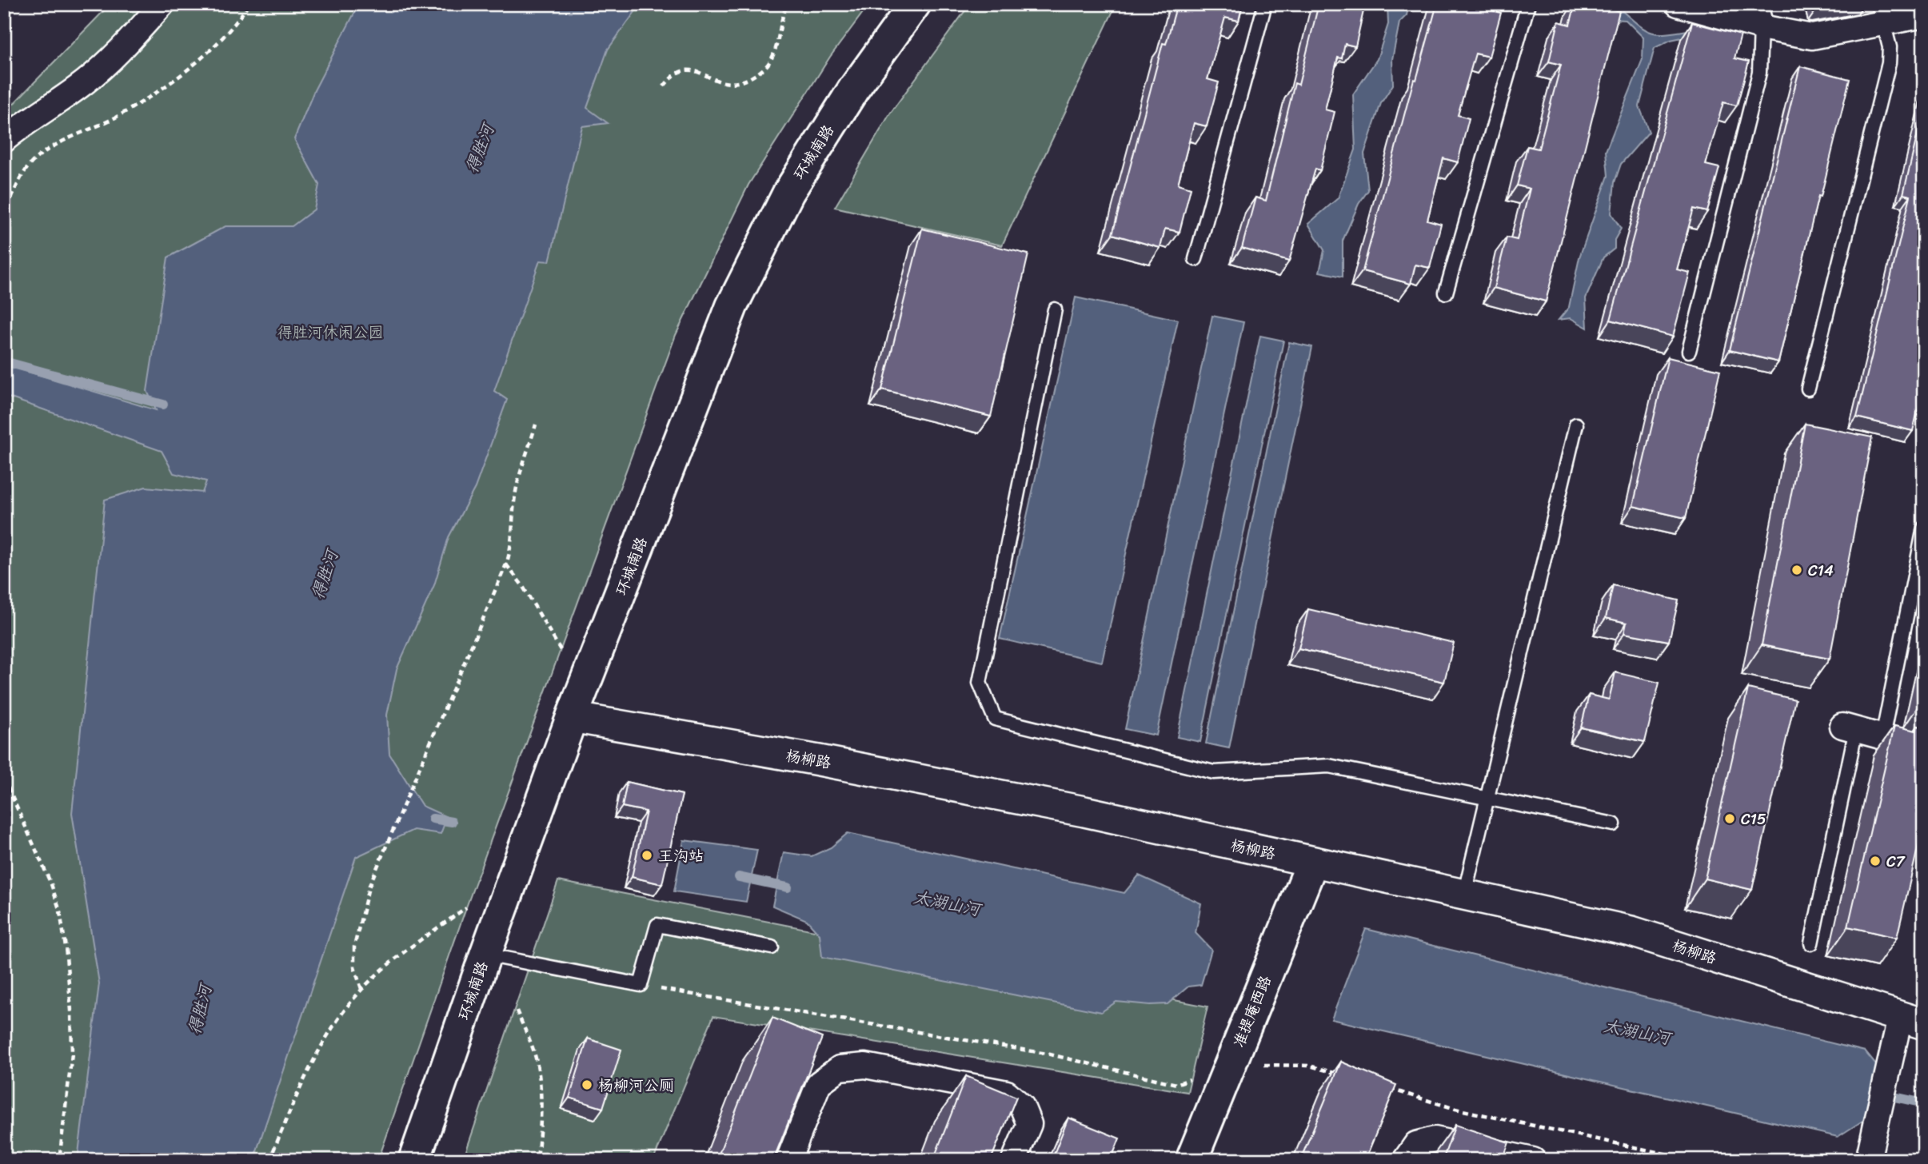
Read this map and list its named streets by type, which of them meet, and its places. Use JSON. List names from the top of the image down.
{
  "streets": {
    "main road": ["环城南路", "准提庵西路"],
    "street": ["杨柳路"]
  },
  "crossings": [
    ["环城南路", "杨柳路"],
    ["杨柳路", "准提庵西路"]
  ],
  "water": ["得胜河", "太湖山河"],
  "parks": ["得胜河休闲公园"],
  "places": [
    "C14",
    "C15",
    "王沟站",
    "C7",
    "杨柳河公厕"
  ]
}
